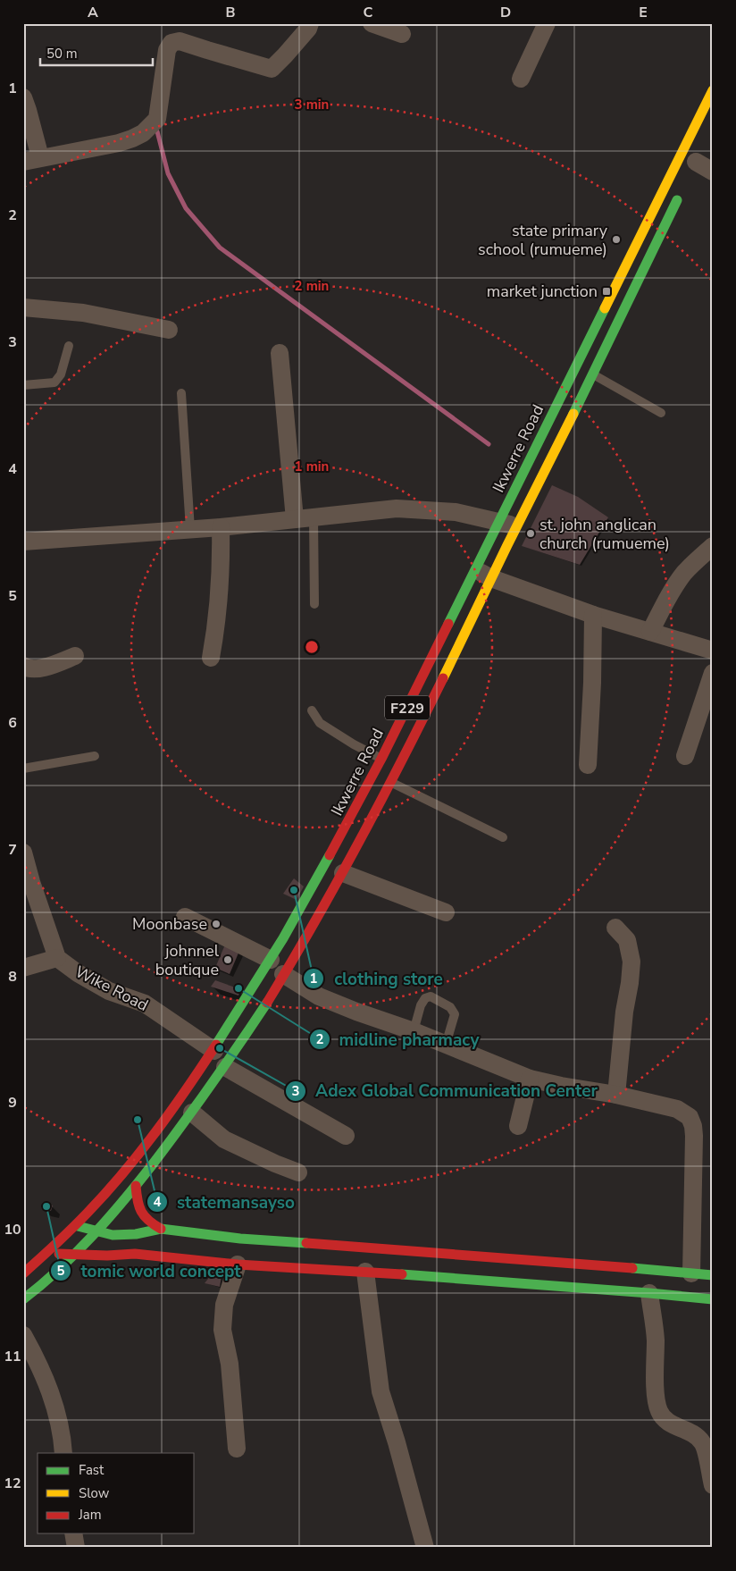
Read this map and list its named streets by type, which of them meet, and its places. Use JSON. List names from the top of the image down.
{
  "streets": {
    "main road": ["Ikwerre Road", "F229"],
    "street": ["Wike Road"]
  },
  "crossings": [
    ["Ikwerre Road", "Wike Road"]
  ],
  "places": {
    "other": [
      "state primary school (rumueme)",
      "st. john anglican church (rumueme)",
      "clothing store",
      "Moonbase",
      "johnnel boutique",
      "midline pharmacy",
      "Adex Global Communication Center",
      "statemansayso",
      "tomic world concept"
    ],
    "transit": ["market junction"]
  },
  "legend": ["Fast", "Slow", "Jam"],
  "scale_bar": "50 m",
  "grid": {
    "columns": [
      "A",
      "B",
      "C",
      "D",
      "E"
    ],
    "rows": [
      "1",
      "2",
      "3",
      "4",
      "5",
      "6",
      "7",
      "8",
      "9",
      "10",
      "11",
      "12"
    ]
  },
  "rings": ["3 min", "2 min", "1 min"]
}
